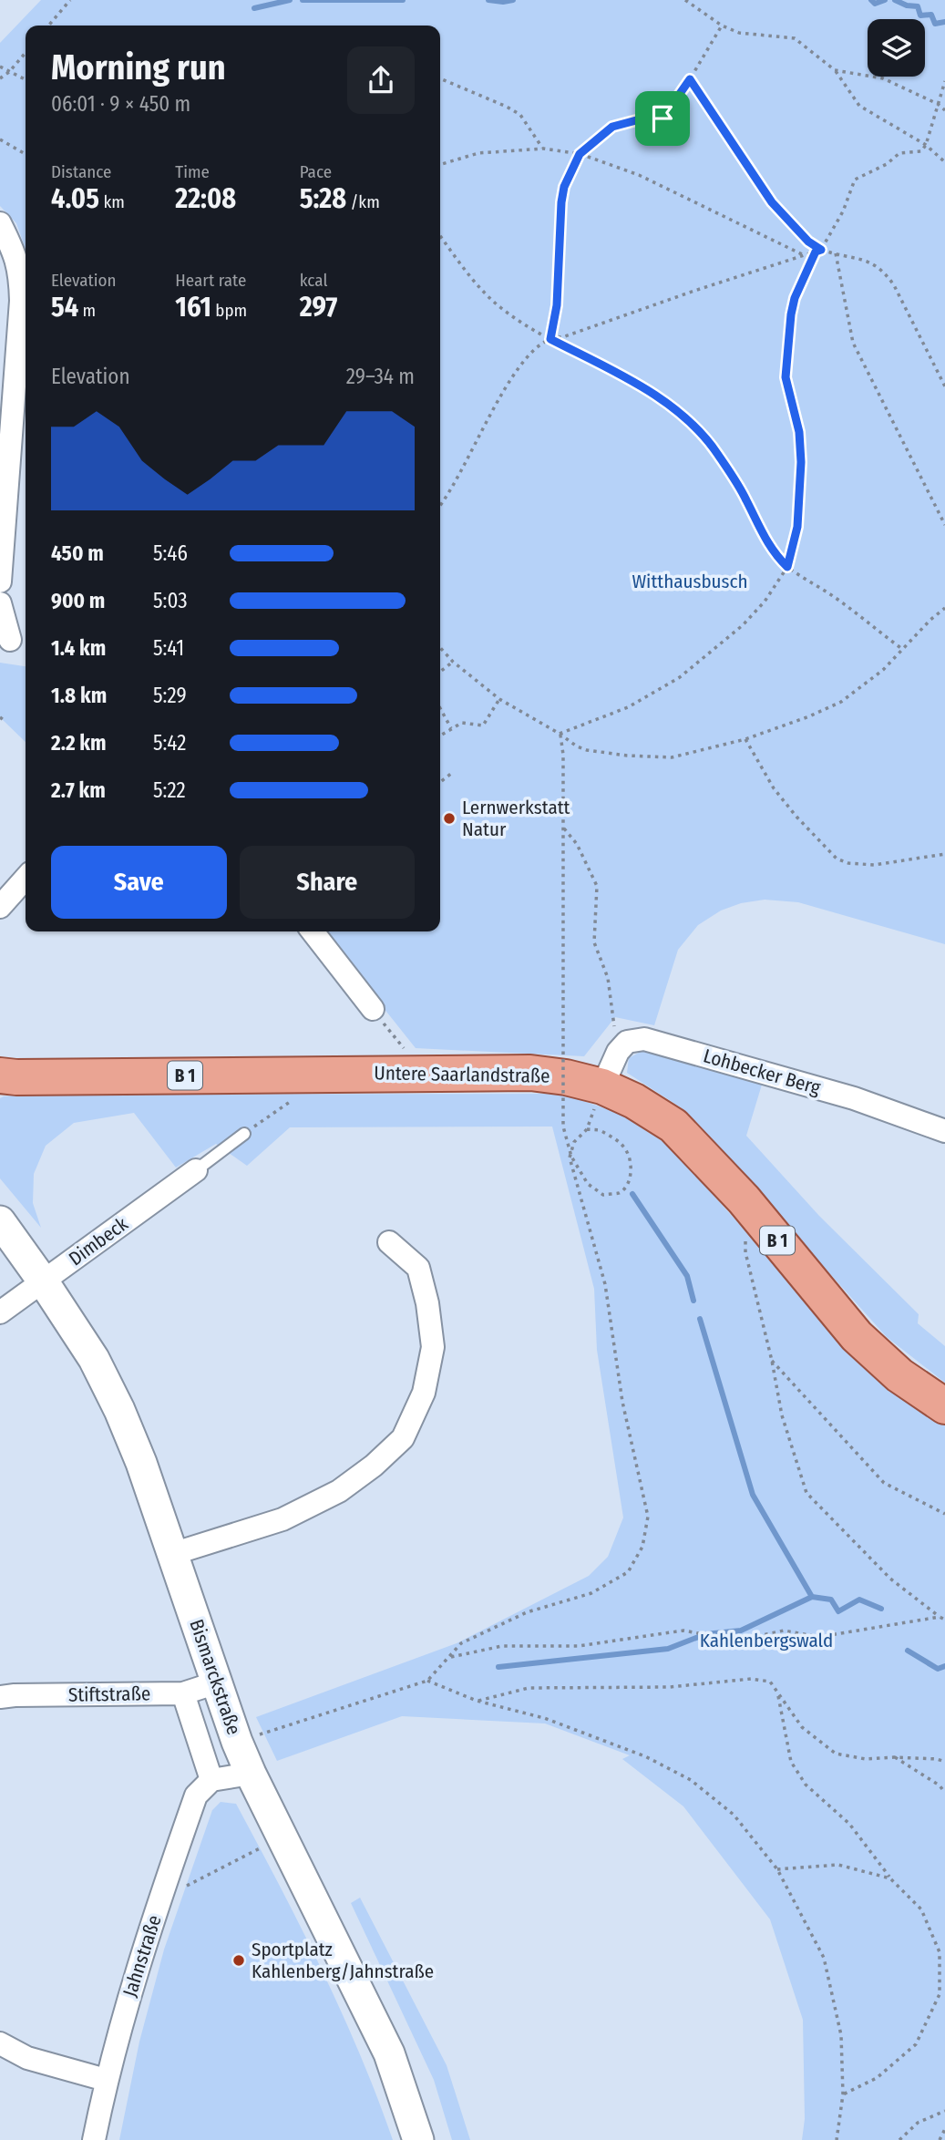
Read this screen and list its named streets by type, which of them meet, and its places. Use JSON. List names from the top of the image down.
{
  "streets": {
    "main road": ["Untere Saarlandstraße", "B 1", "Bismarckstraße"],
    "street": [
      "Lohbecker Berg",
      "Dimbeck",
      "Stiftstraße",
      "Jahnstraße"
    ]
  },
  "crossings": [
    ["Dimbeck", "Bismarckstraße"],
    ["Bismarckstraße", "Stiftstraße"]
  ],
  "parks": ["Witthausbusch", "Kahlenbergswald"],
  "places": ["Lernwerkstatt Natur", "Sportplatz Kahlenberg/Jahnstraße"],
  "page": {
    "heading": ["Morning run", "06:01 · 9 × 450 m"],
    "stats": [
      ["Distance", "4.05 km"],
      ["Time", "22:08"],
      ["Pace", "5:28 /km"],
      ["Elevation", "54 m"],
      ["Heart rate", "161 bpm"],
      ["kcal", "297"]
    ],
    "chart": ["Elevation", "29–34 m"],
    "list": [
      {
        "name": "450 m",
        "note": "5:46"
      },
      {
        "name": "900 m",
        "note": "5:03"
      },
      {
        "name": "1.4 km",
        "note": "5:41"
      },
      {
        "name": "1.8 km",
        "note": "5:29"
      },
      {
        "name": "2.2 km",
        "note": "5:42"
      },
      {
        "name": "2.7 km",
        "note": "5:22"
      }
    ],
    "buttons": ["Save", "Share"]
  }
}
